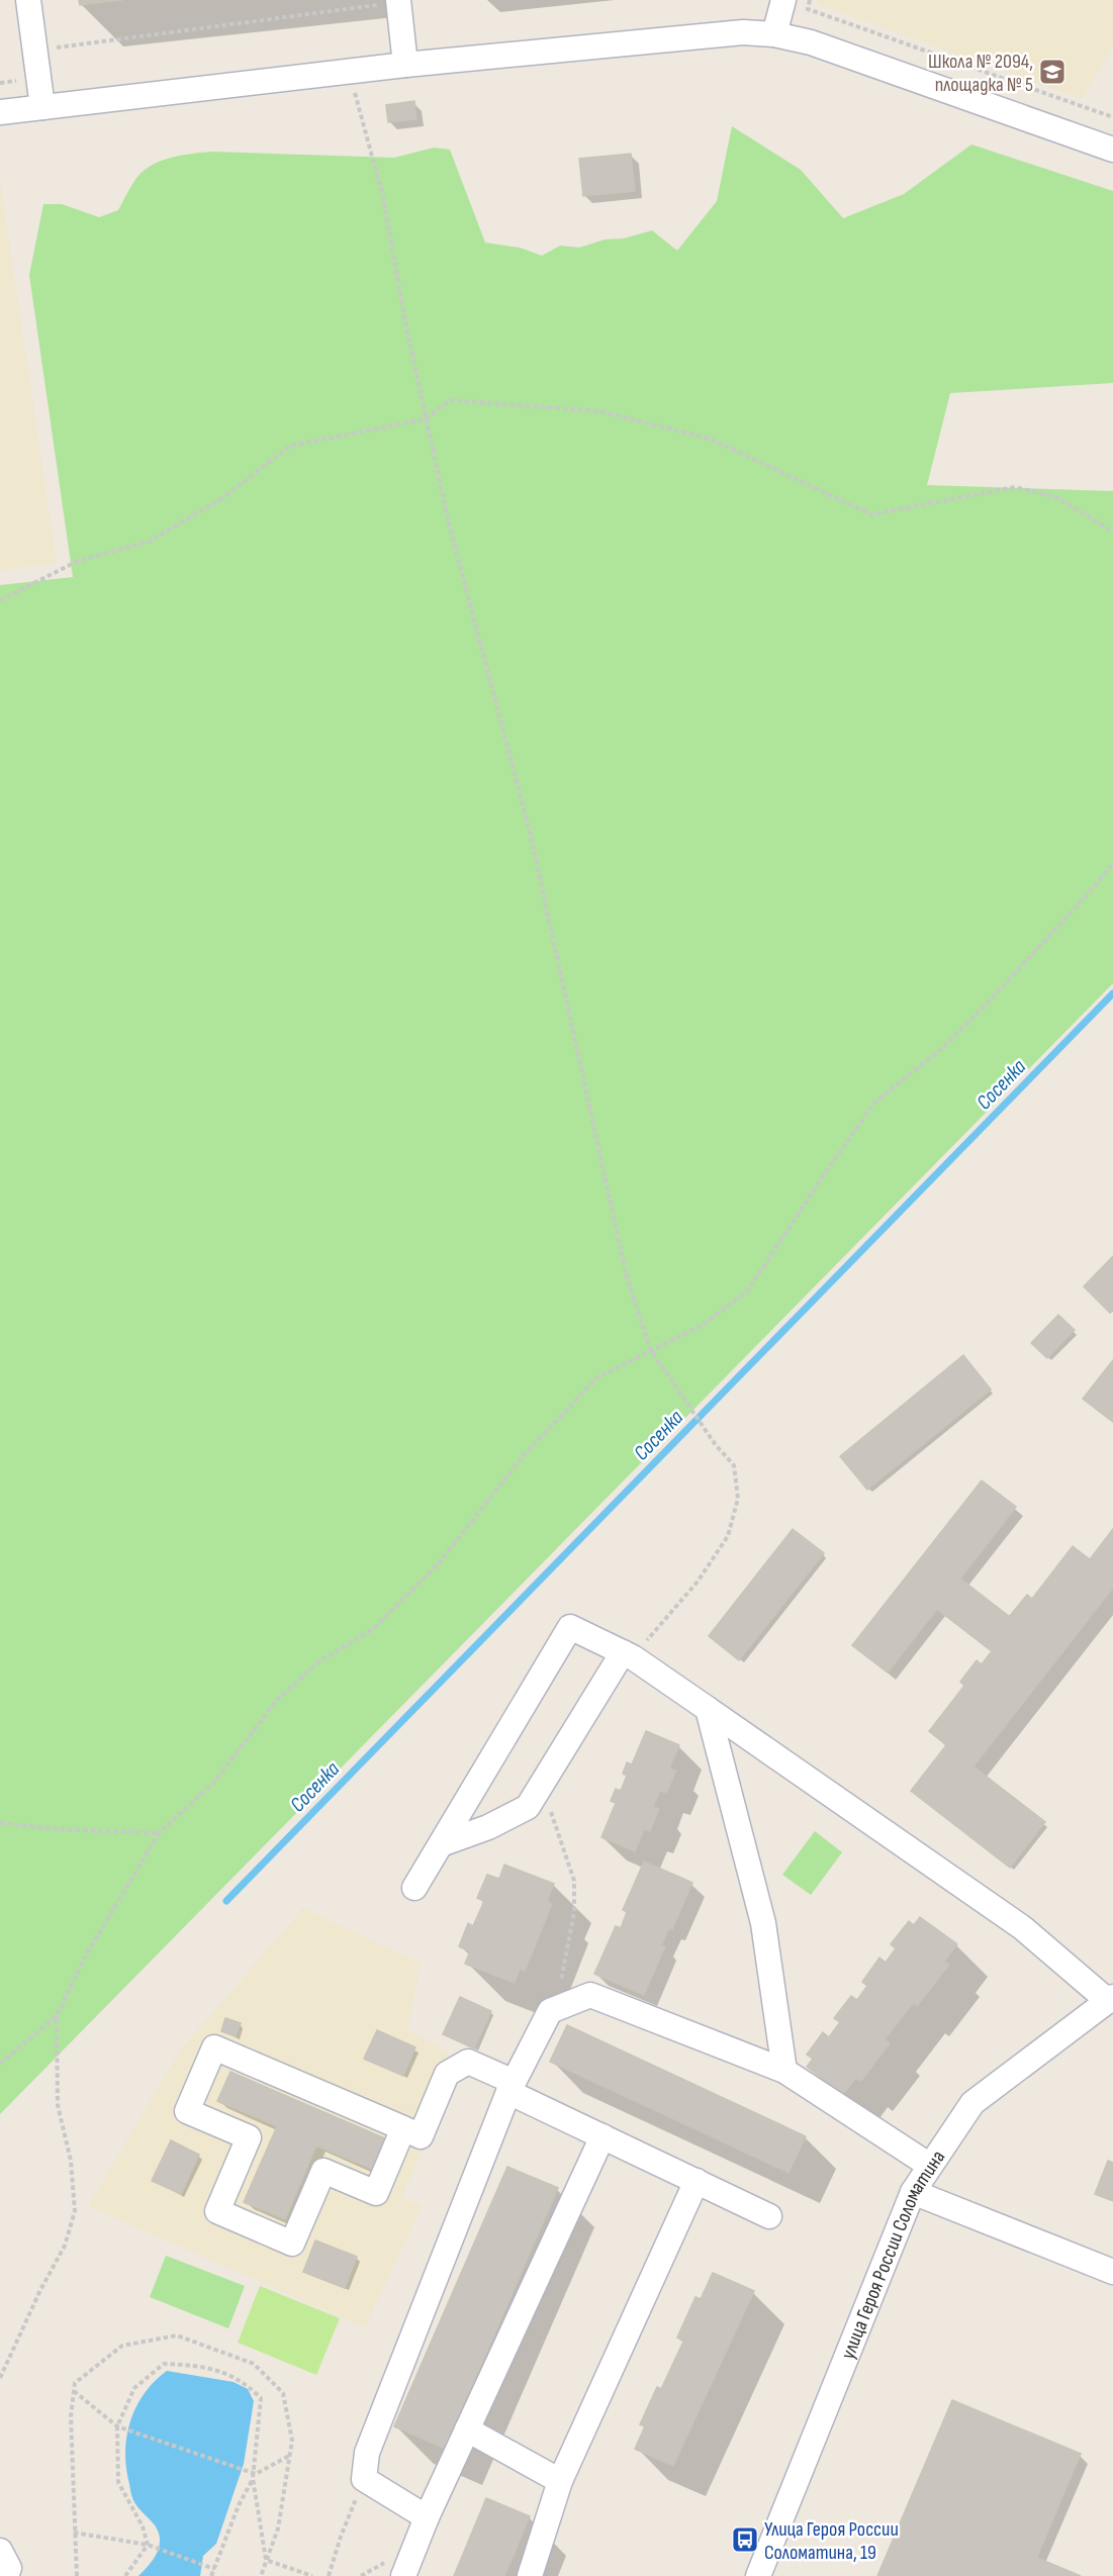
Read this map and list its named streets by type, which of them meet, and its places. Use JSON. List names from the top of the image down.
{
  "streets": {
    "street": ["улица Героя России Соломатина"]
  },
  "water": ["Сосенка"],
  "places": {
    "school or university": ["Школа № 2094, площадка № 5"],
    "bus stop": ["Улица Героя России Соломатина, 19"]
  }
}
